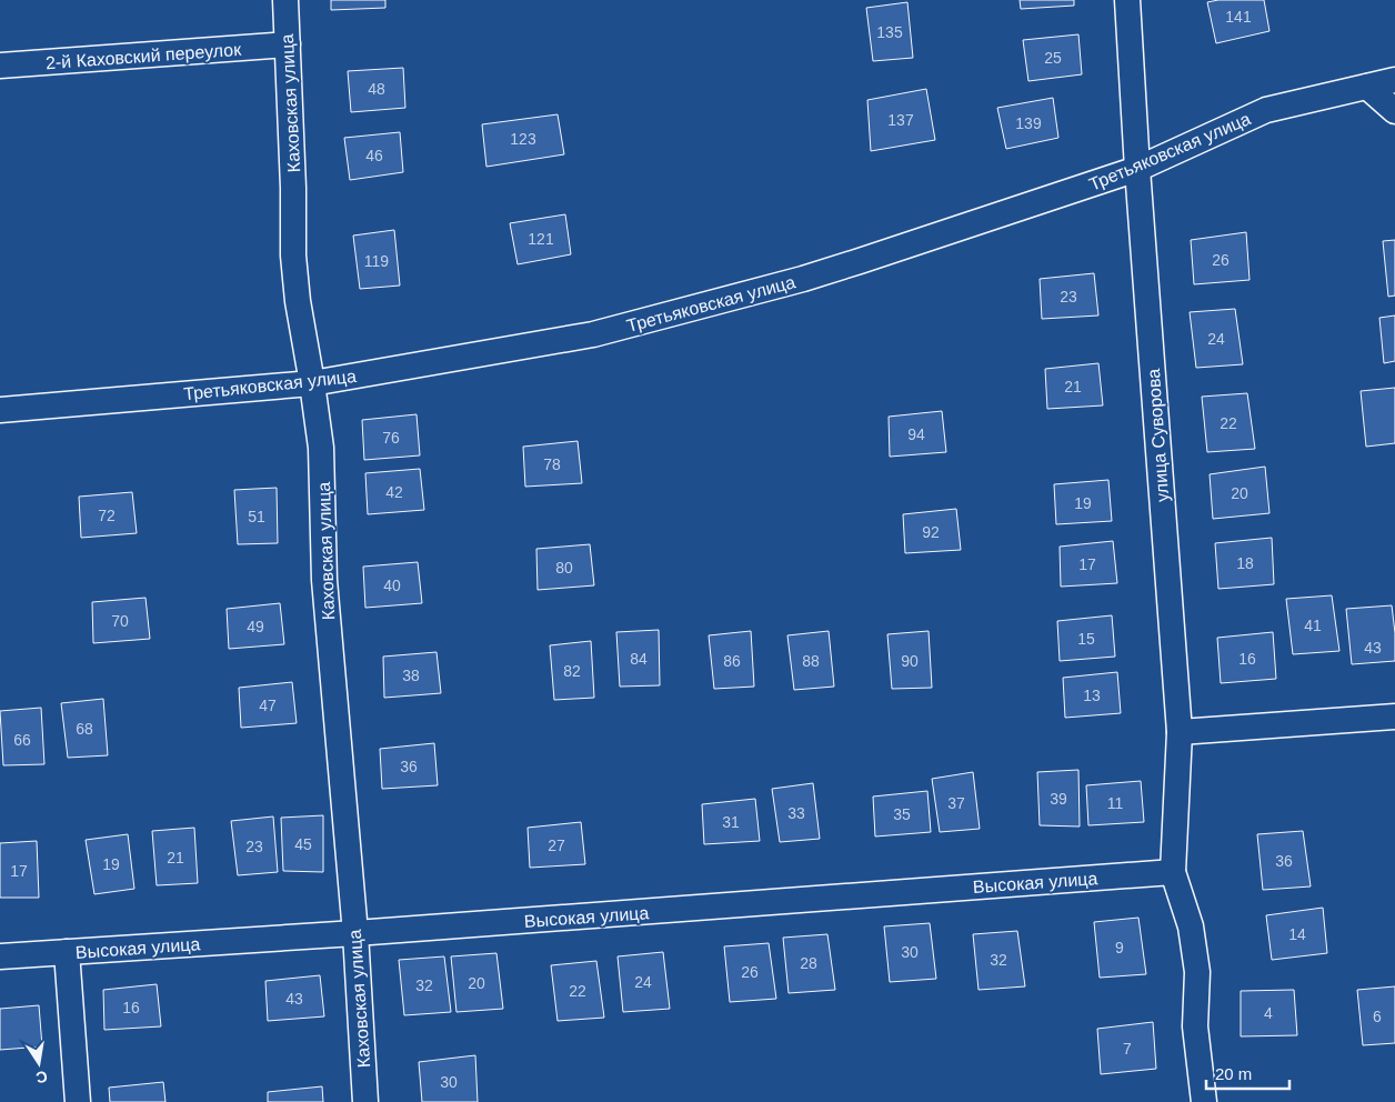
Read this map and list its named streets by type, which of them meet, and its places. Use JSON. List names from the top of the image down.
{
  "streets": {
    "street": [
      "2-й Каховский переулок",
      "Каховская улица",
      "Третьяковская улица",
      "улица Суворова",
      "Высокая улица"
    ]
  },
  "crossings": [
    ["2-й Каховский переулок", "Каховская улица"],
    ["Каховская улица", "Третьяковская улица"],
    ["Каховская улица", "Высокая улица"],
    ["Третьяковская улица", "улица Суворова"],
    ["улица Суворова", "Высокая улица"]
  ],
  "house_numbers": [
    "141",
    "135",
    "25",
    "48",
    "137",
    "139",
    "123",
    "46",
    "121",
    "26",
    "119",
    "23",
    "24",
    "21",
    "22",
    "94",
    "76",
    "78",
    "42",
    "20",
    "19",
    "72",
    "51",
    "92",
    "18",
    "17",
    "80",
    "40",
    "70",
    "41",
    "49",
    "15",
    "43",
    "84",
    "16",
    "86",
    "88",
    "90",
    "82",
    "38",
    "13",
    "47",
    "68",
    "66",
    "36",
    "39",
    "37",
    "11",
    "33",
    "35",
    "31",
    "45",
    "27",
    "23",
    "21",
    "36",
    "19",
    "17",
    "14",
    "9",
    "30",
    "32",
    "28",
    "26",
    "24",
    "20",
    "32",
    "22",
    "43",
    "16",
    "4",
    "6",
    "7",
    "30"
  ],
  "scale_bar": "20 m",
  "north": "bottom"
}
